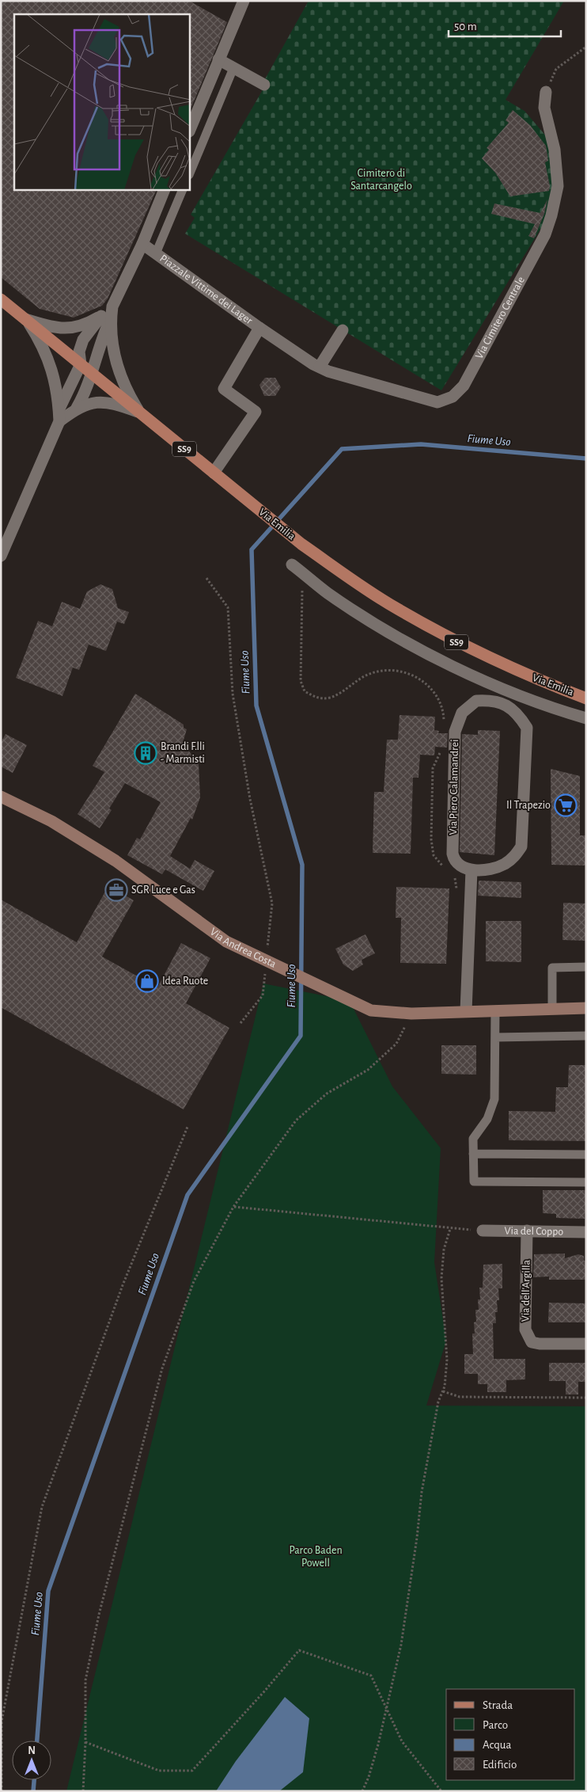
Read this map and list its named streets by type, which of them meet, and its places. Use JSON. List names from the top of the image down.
{
  "streets": {
    "main road": ["SS9", "Via Emilia"],
    "street": [
      "Piazzale Vittime dei Lager",
      "Via Cimitero Centrale",
      "Via Piero Calamandrei",
      "Via Andrea Costa",
      "Via del Coppo",
      "Via dell'Argilla"
    ]
  },
  "crossings": [
    ["Piazzale Vittime dei Lager", "Via Cimitero Centrale"],
    ["Via del Coppo", "Via dell'Argilla"]
  ],
  "water": ["Fiume Uso"],
  "parks": ["Cimitero di Santarcangelo", "Parco Baden Powell"],
  "places": {
    "building": ["Brandi F.lli - Marmisti"],
    "supermarket": ["Il Trapezio"],
    "office": ["SGR Luce e Gas"],
    "shop": ["Idea Ruote"]
  },
  "legend": [
    "Strada",
    "Parco",
    "Acqua",
    "Edificio"
  ],
  "scale_bar": "50 m",
  "north": "top"
}
